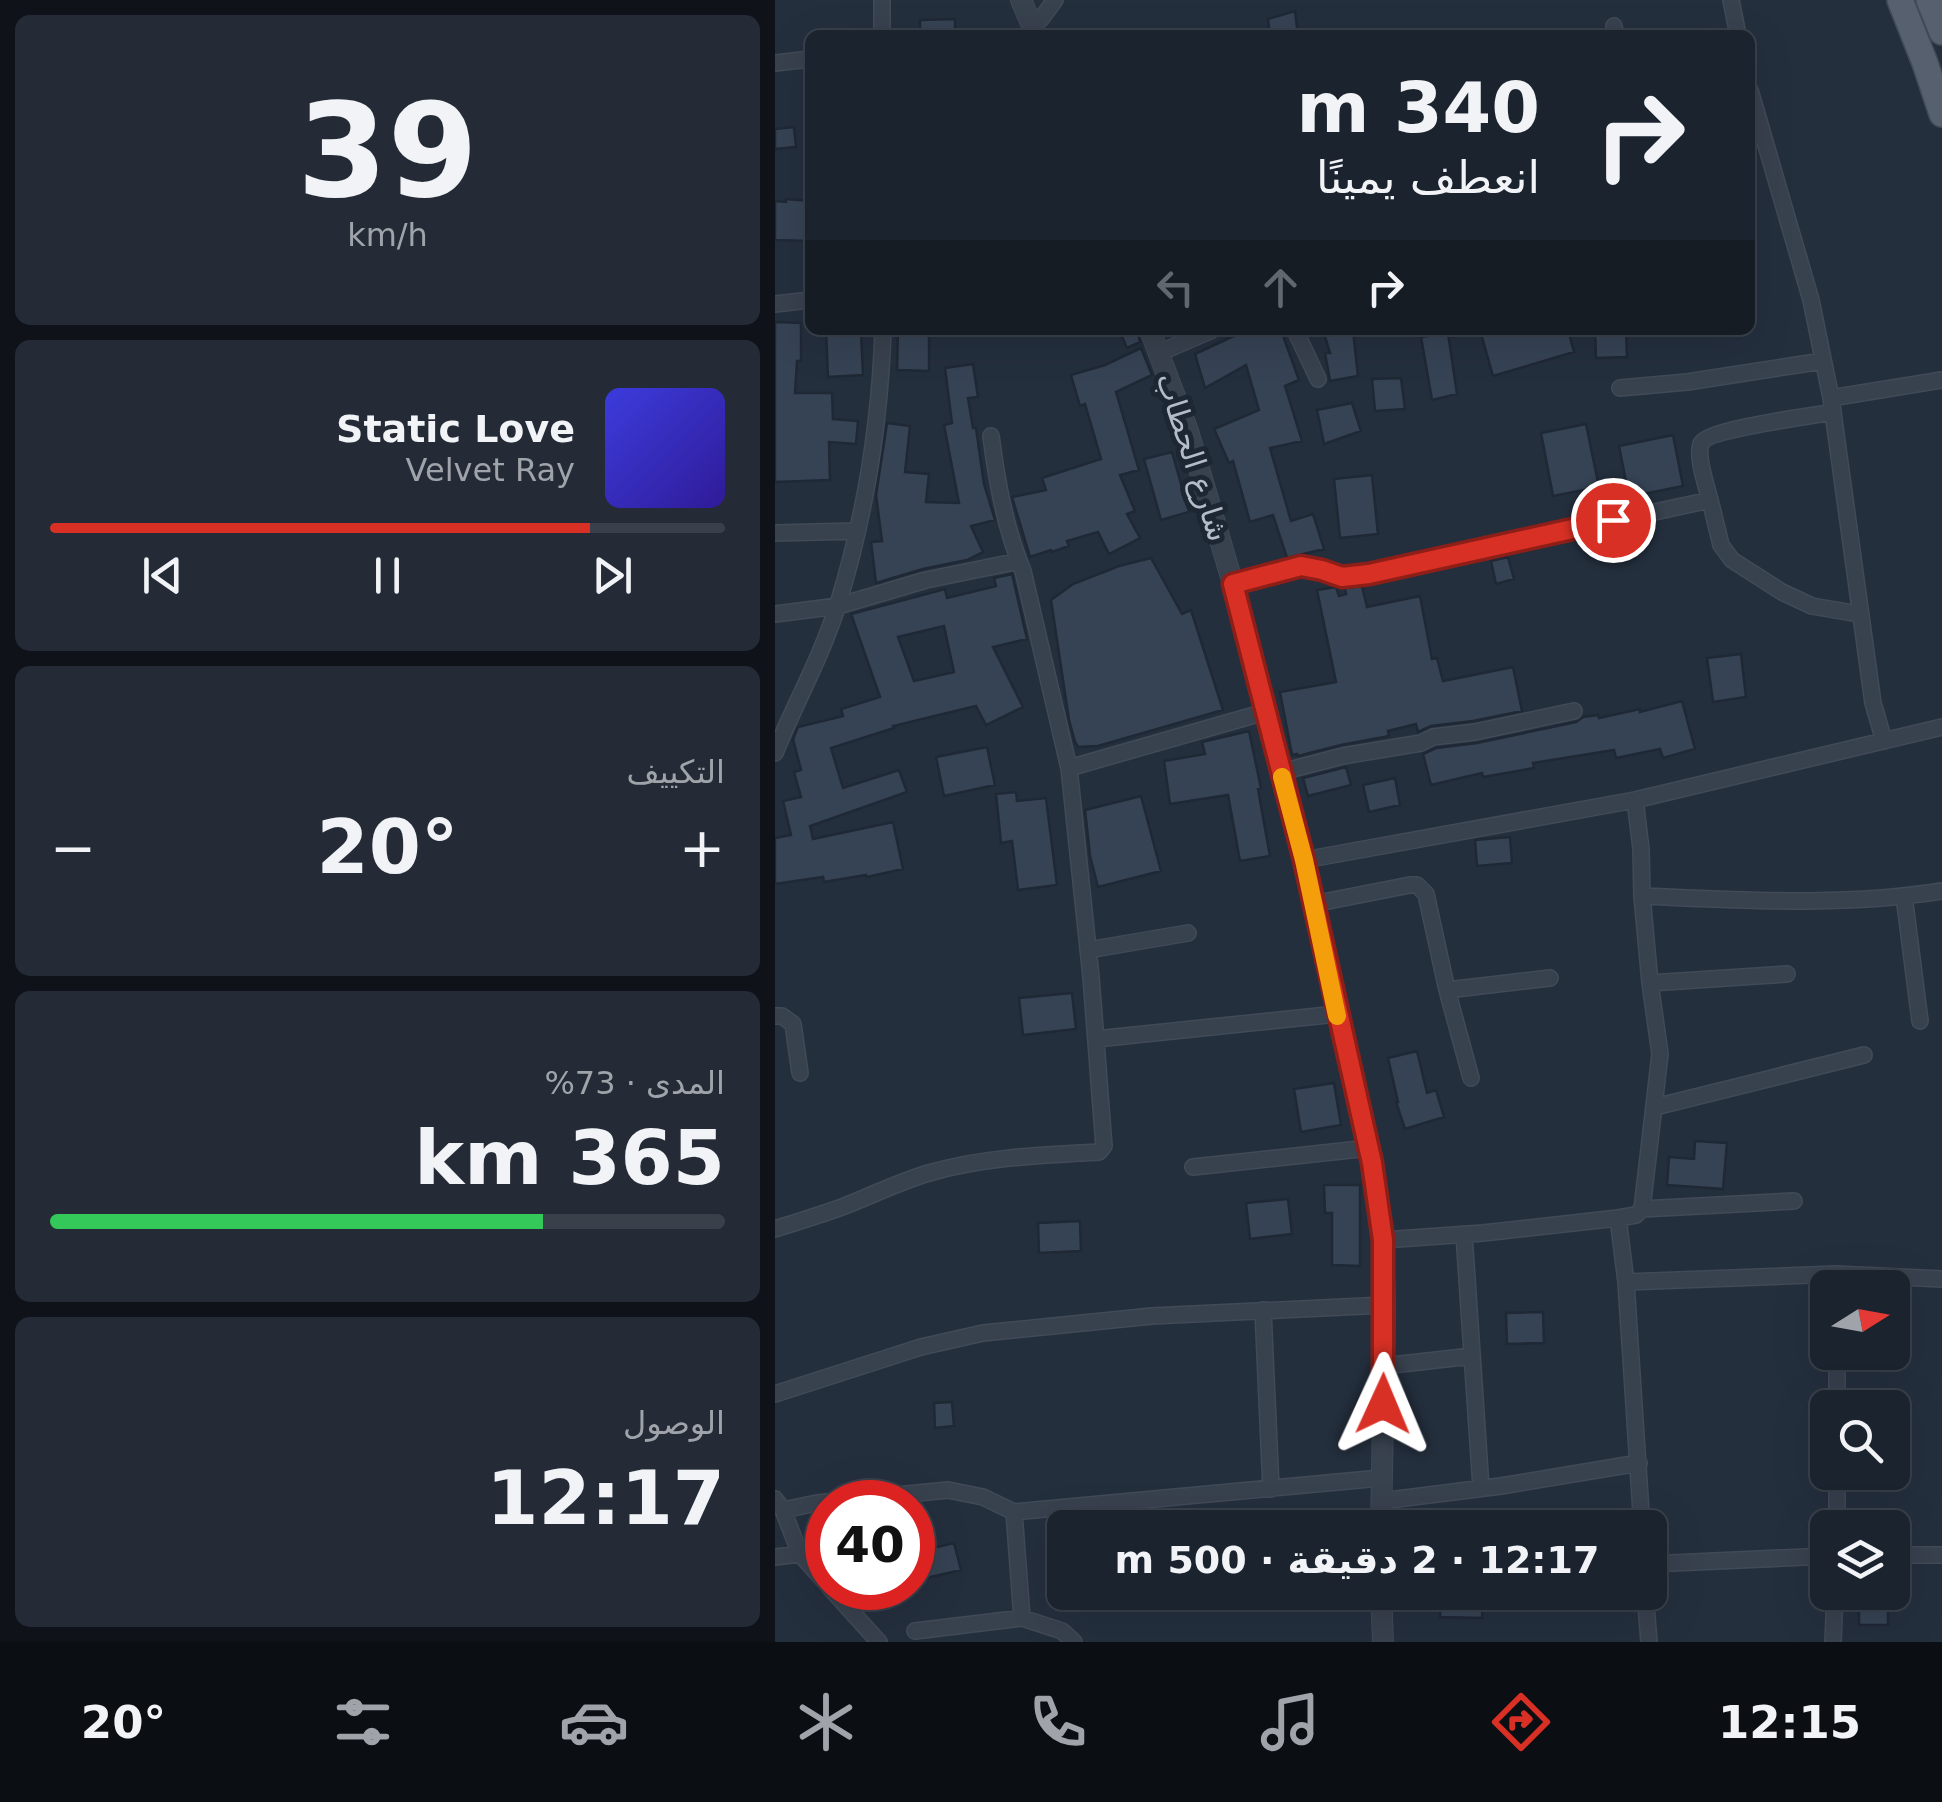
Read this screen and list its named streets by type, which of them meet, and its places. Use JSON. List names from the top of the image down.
{
  "streets": {
    "street": ["شارع الحطاب"]
  },
  "north": "right",
  "page": {
    "tile": [
      ["39", "km/h"],
      "التكييف",
      ["المدى · 73%", "365 km"],
      ["الوصول", "12:17"]
    ],
    "turn": ["340 m", "انعطف يمينًا"],
    "song": ["Static Love", "Velvet Ray"],
    "heat": ["−", "20°", "+"],
    "limit": "40",
    "trip": "12:17 · 2 دقيقة · 500 m",
    "tabs": ["12:15", "20°"]
  }
}
